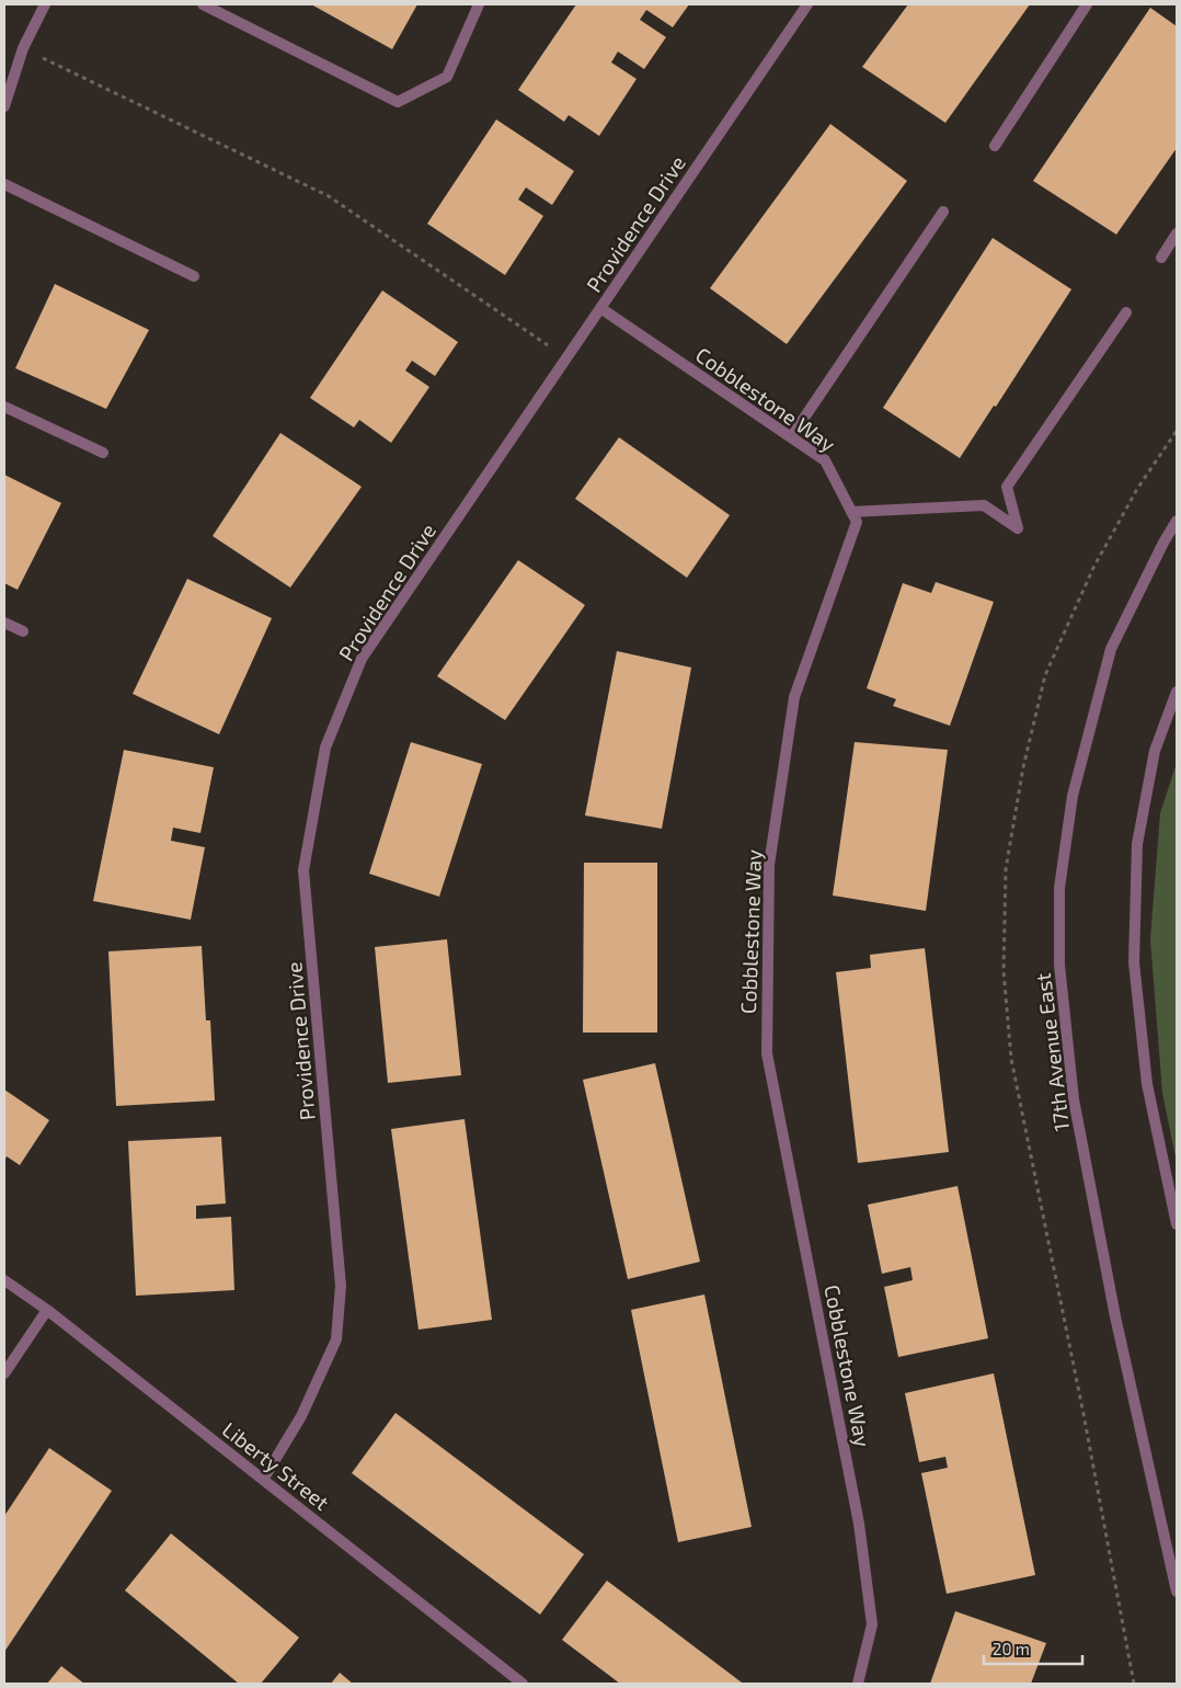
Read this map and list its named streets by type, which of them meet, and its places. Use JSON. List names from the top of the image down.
{
  "streets": {
    "street": [
      "Providence Drive",
      "Cobblestone Way",
      "17th Avenue East",
      "Liberty Street"
    ]
  },
  "crossings": [
    ["Providence Drive", "Cobblestone Way"],
    ["Providence Drive", "Liberty Street"]
  ],
  "scale_bar": "20 m"
}
